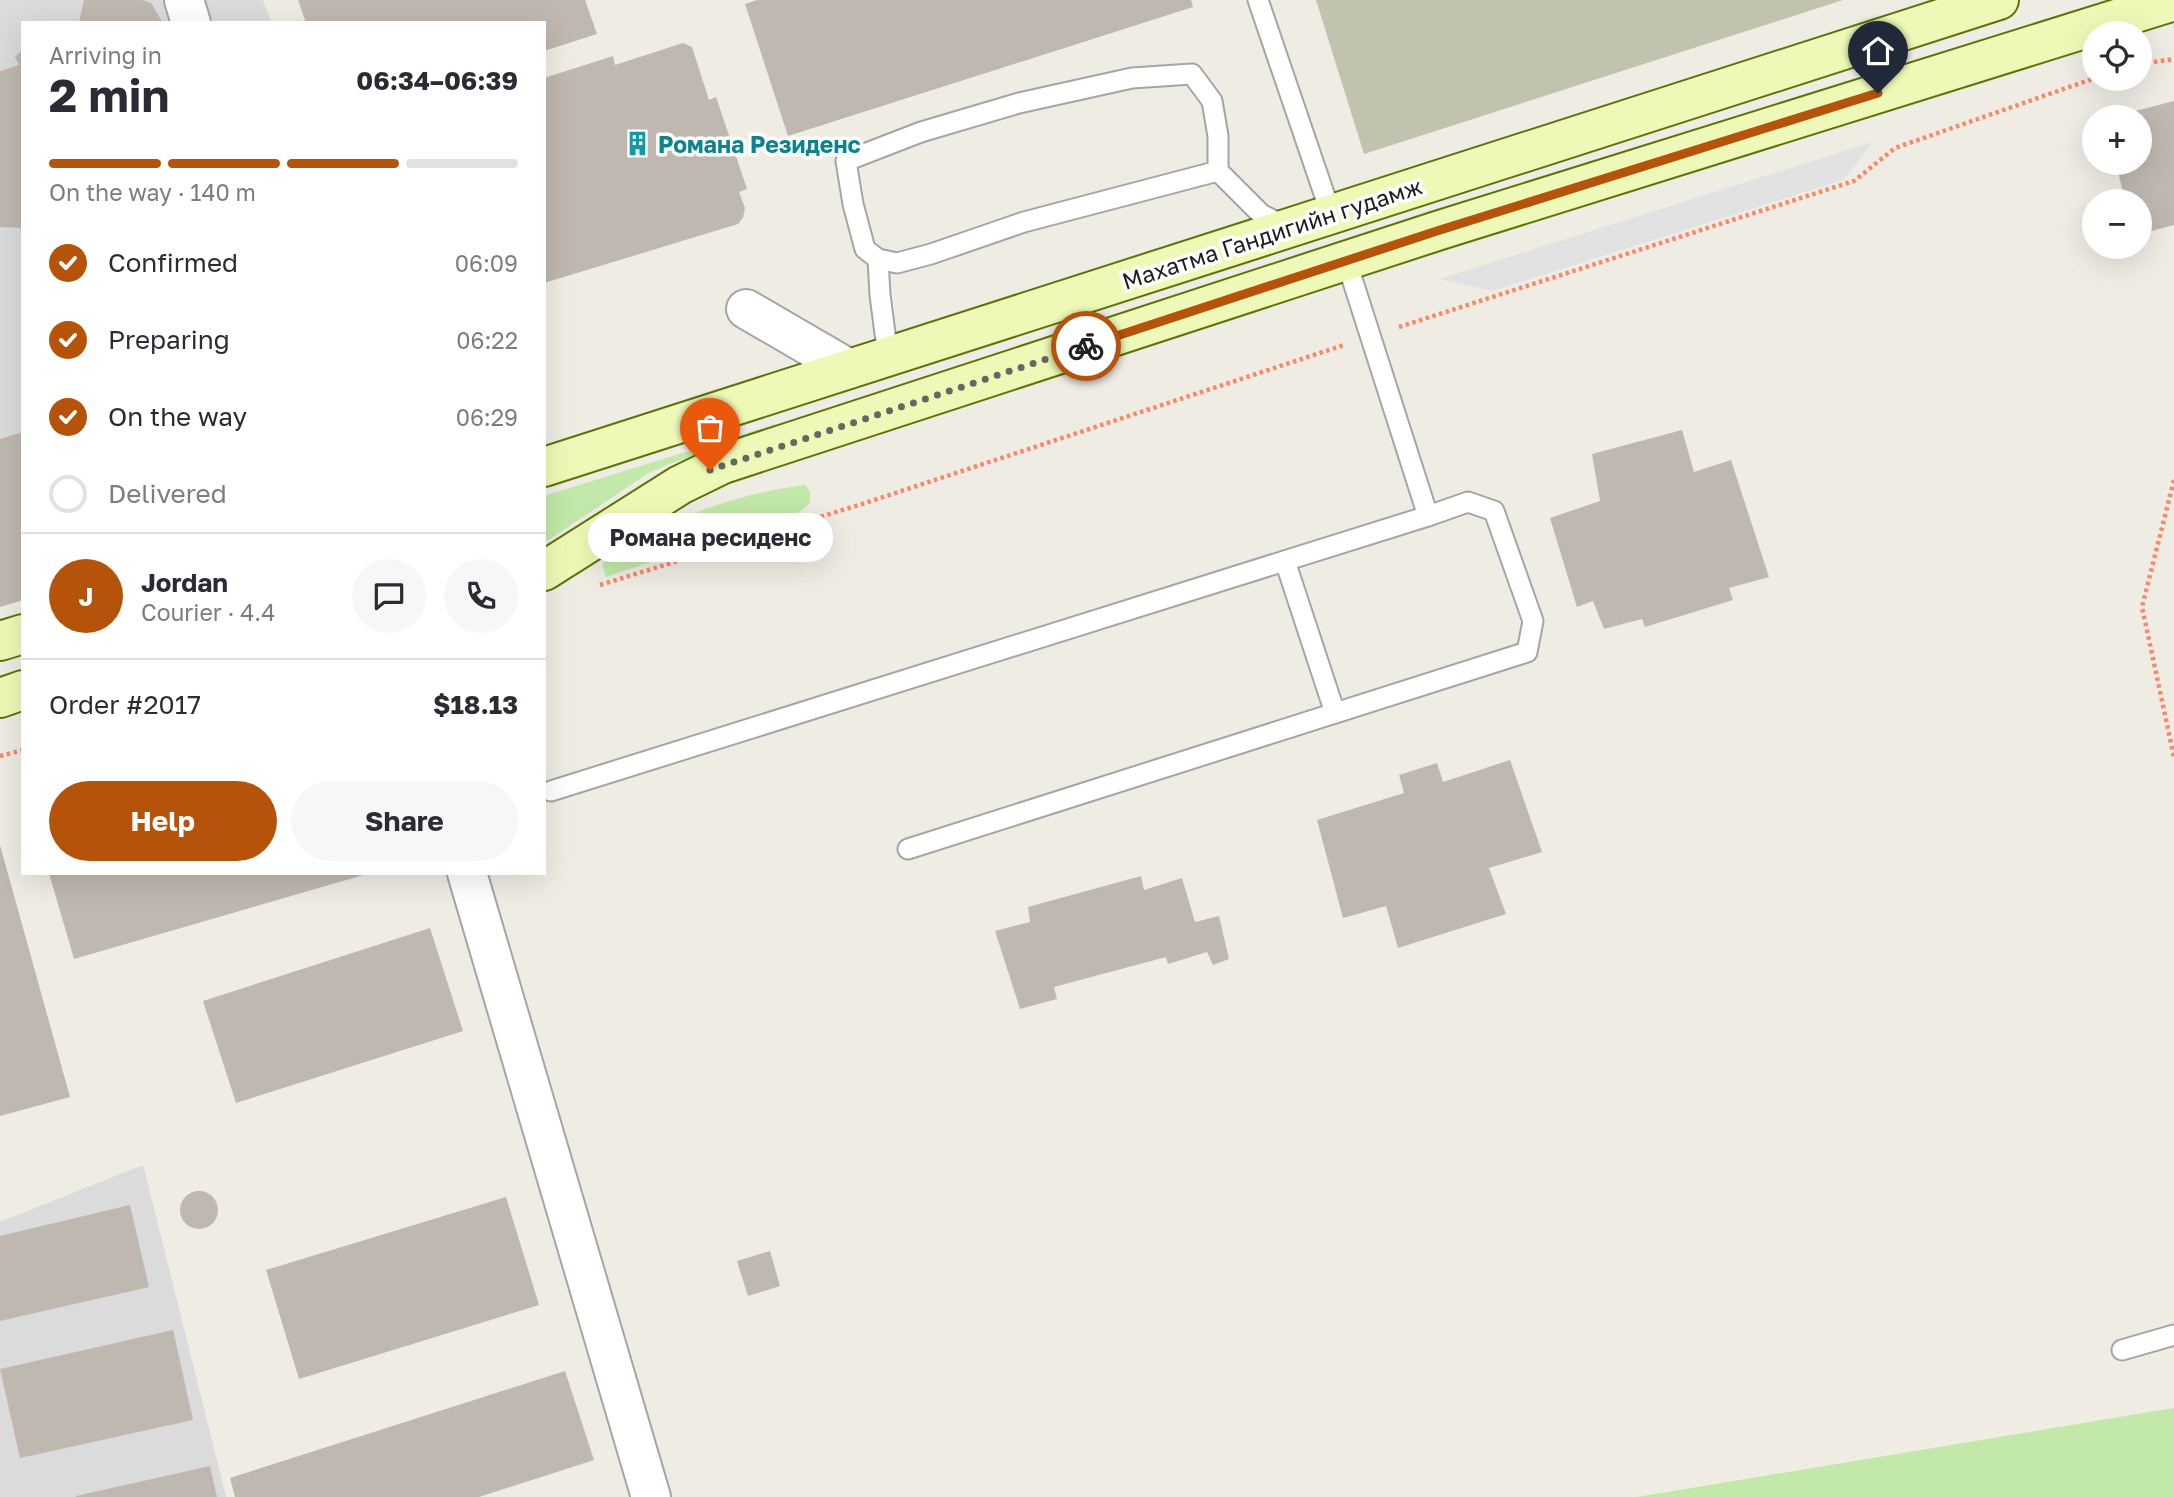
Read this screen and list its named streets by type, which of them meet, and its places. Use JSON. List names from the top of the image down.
{
  "streets": {
    "main road": ["Махатма Гандигийн гудамж"]
  },
  "places": {
    "building": ["Романа Резиденс"],
    "other": ["Романа ресиденс"]
  },
  "page": {
    "map_buttons": ["+", "−"],
    "heading": ["2 min", "Arriving in", "06:34–06:39"],
    "panel": [
      "Jordan",
      "Courier · 4.4",
      "Order #2017",
      "$18.13"
    ],
    "bar": "On the way · 140 m",
    "list": [
      ["Confirmed", "06:09"],
      ["Preparing", "06:22"],
      ["On the way", "06:29"],
      "Delivered"
    ],
    "bubble": "Романа ресиденс",
    "round": "J",
    "buttons": ["Help", "Share"]
  }
}
